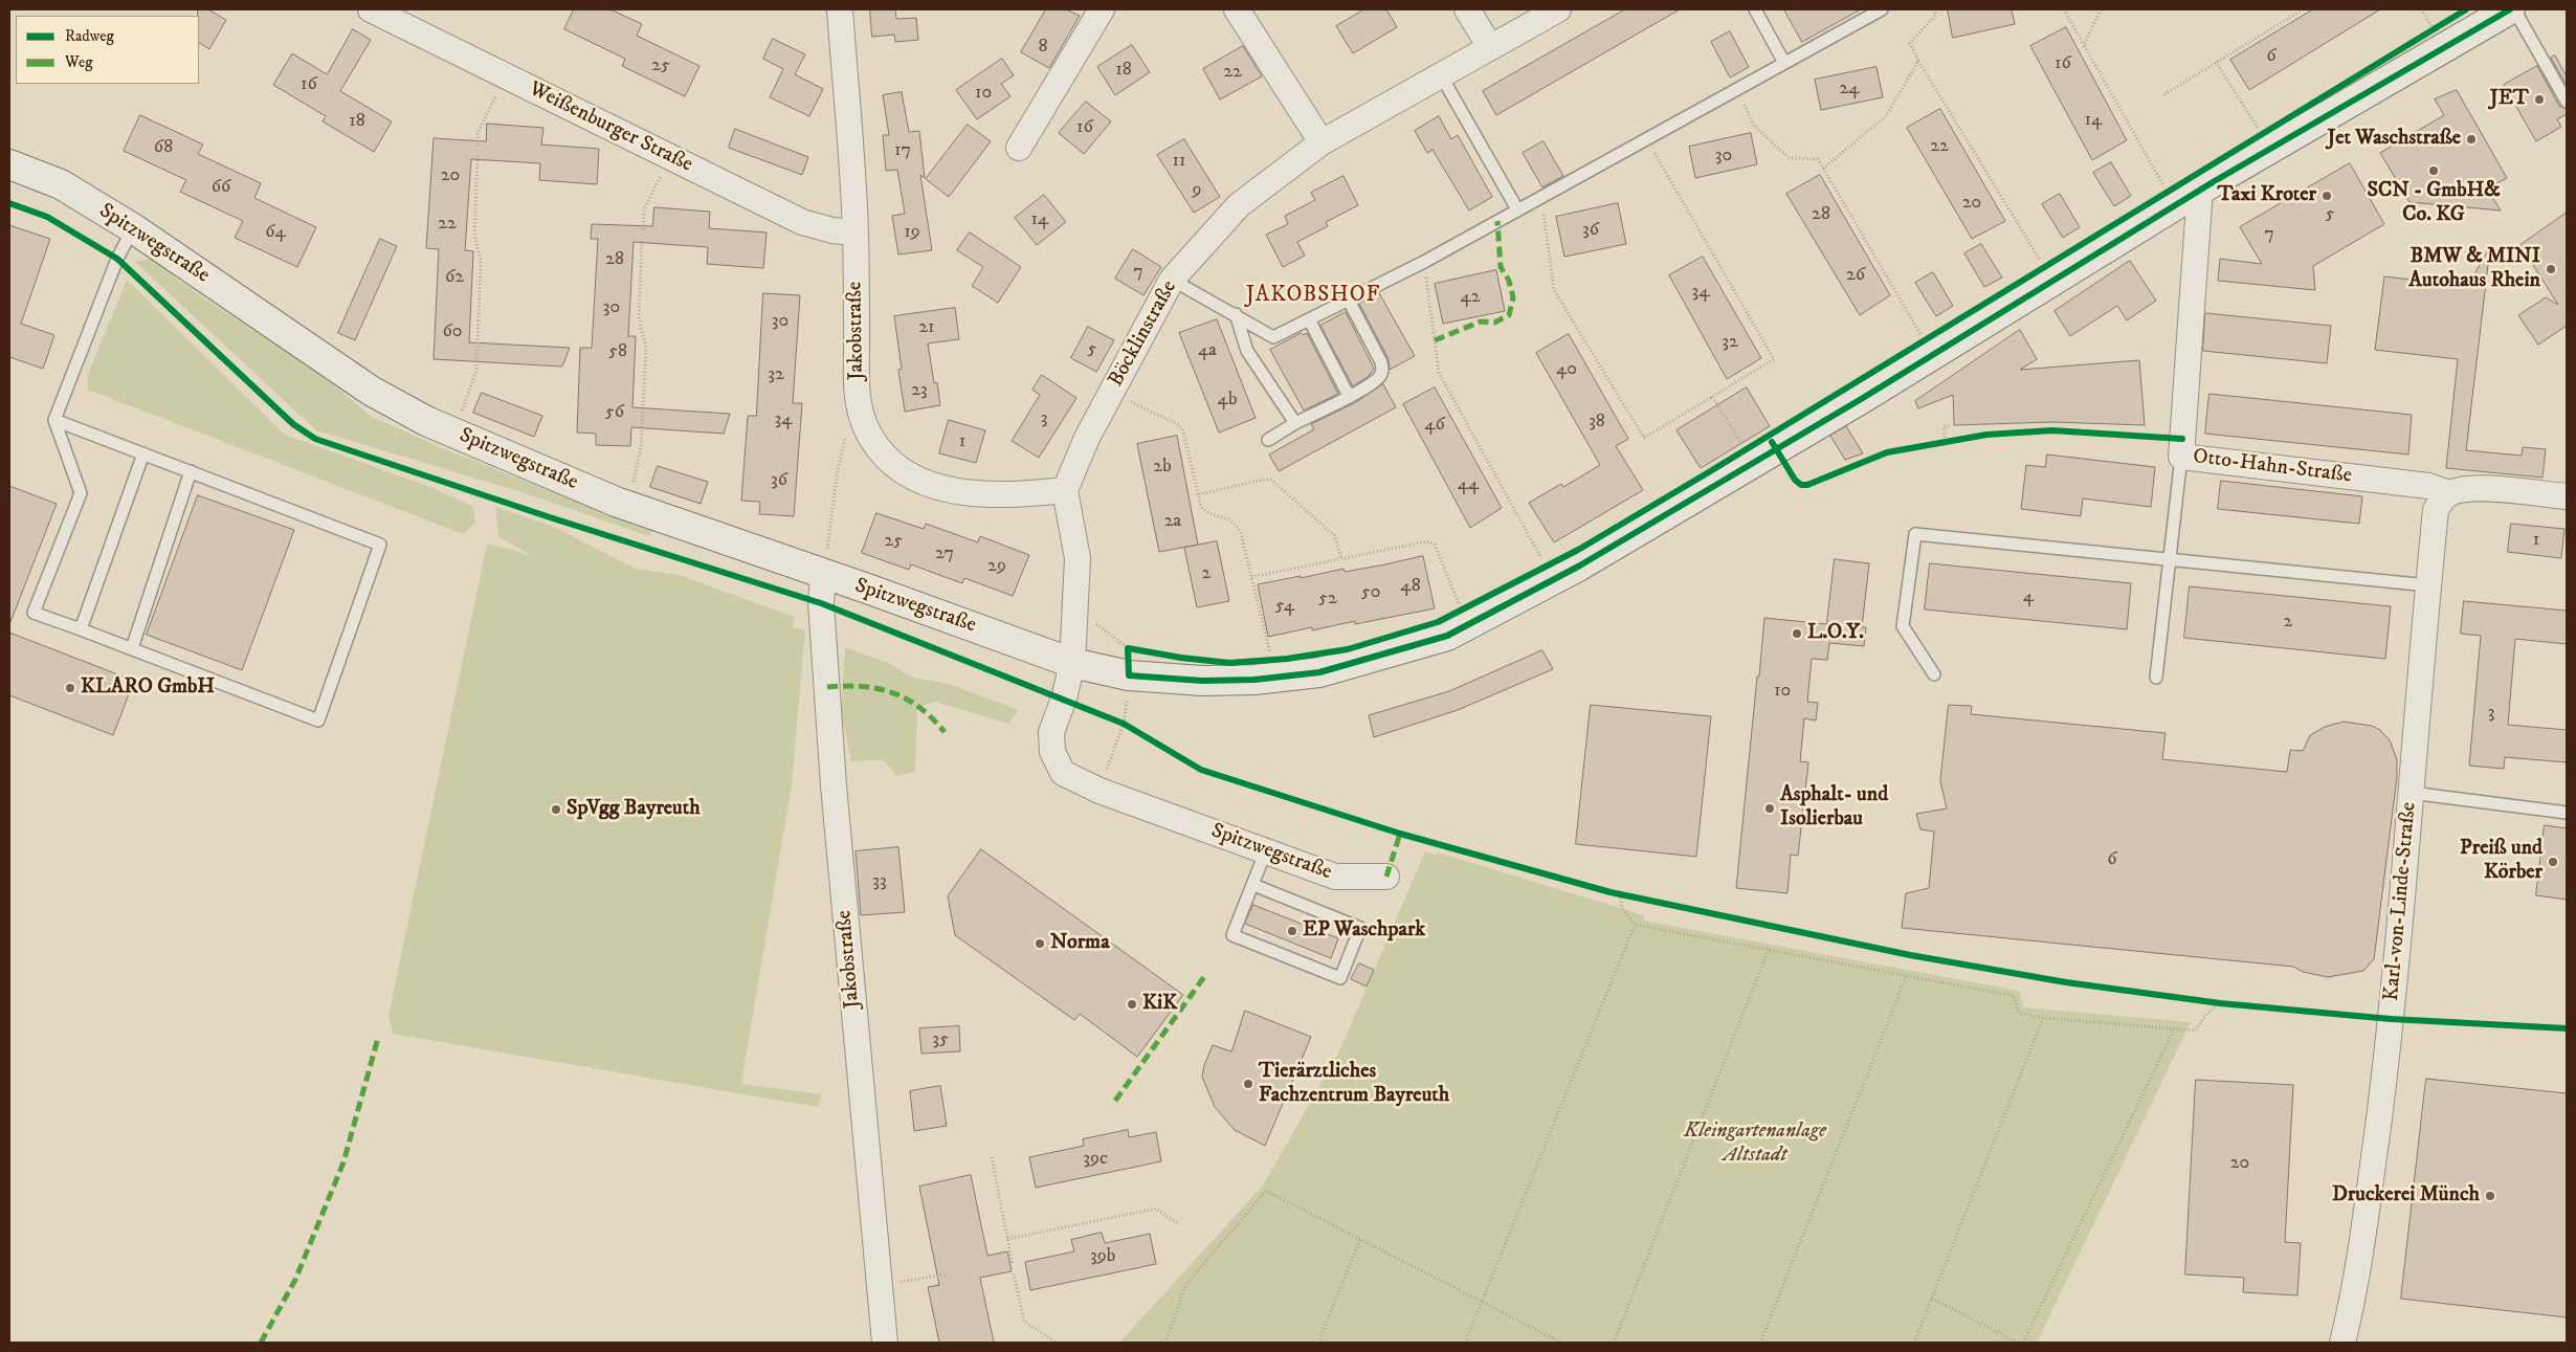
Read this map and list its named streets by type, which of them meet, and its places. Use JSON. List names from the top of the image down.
{
  "streets": {
    "street": [
      "Weißenburger Straße",
      "Spitzwegstraße",
      "Jakobstraße",
      "Böcklinstraße",
      "Otto-Hahn-Straße",
      "Karl-von-Linde-Straße"
    ]
  },
  "crossings": [
    ["Weißenburger Straße", "Jakobstraße"],
    ["Spitzwegstraße", "Jakobstraße"],
    ["Spitzwegstraße", "Otto-Hahn-Straße"],
    ["Jakobstraße", "Böcklinstraße"],
    ["Otto-Hahn-Straße", "Karl-von-Linde-Straße"]
  ],
  "districts": ["JAKOBSHOF"],
  "parks": ["Kleingartenanlage Altstadt"],
  "places": [
    "JET",
    "Jet Waschstraße",
    "SCN - GmbH& Co. KG",
    "Taxi Kroter",
    "BMW & MINI Autohaus Rhein",
    "L.O.Y.",
    "KLARO GmbH",
    "Asphalt- und Isolierbau",
    "SpVgg Bayreuth",
    "Preiß und Körber",
    "EP Waschpark",
    "Norma",
    "KiK",
    "Tierärztliches Fachzentrum Bayreuth",
    "Druckerei Münch"
  ],
  "house_numbers": [
    "8",
    "6",
    "16",
    "25",
    "18",
    "22",
    "16",
    "24",
    "10",
    "14",
    "18",
    "16",
    "22",
    "68",
    "17",
    "30",
    "11",
    "20",
    "66",
    "9",
    "20",
    "28",
    "5",
    "14",
    "22",
    "36",
    "64",
    "19",
    "7",
    "28",
    "7",
    "26",
    "62",
    "34",
    "42",
    "30",
    "30",
    "21",
    "60",
    "32",
    "5",
    "4a",
    "58",
    "40",
    "32",
    "23",
    "4b",
    "56",
    "3",
    "34",
    "38",
    "46",
    "1",
    "2b",
    "36",
    "44",
    "2a",
    "1",
    "25",
    "27",
    "29",
    "2",
    "48",
    "50",
    "4",
    "52",
    "54",
    "2",
    "10",
    "3",
    "6",
    "33",
    "35",
    "39c",
    "20",
    "39b"
  ],
  "legend": ["Radweg", "Weg"]
}
